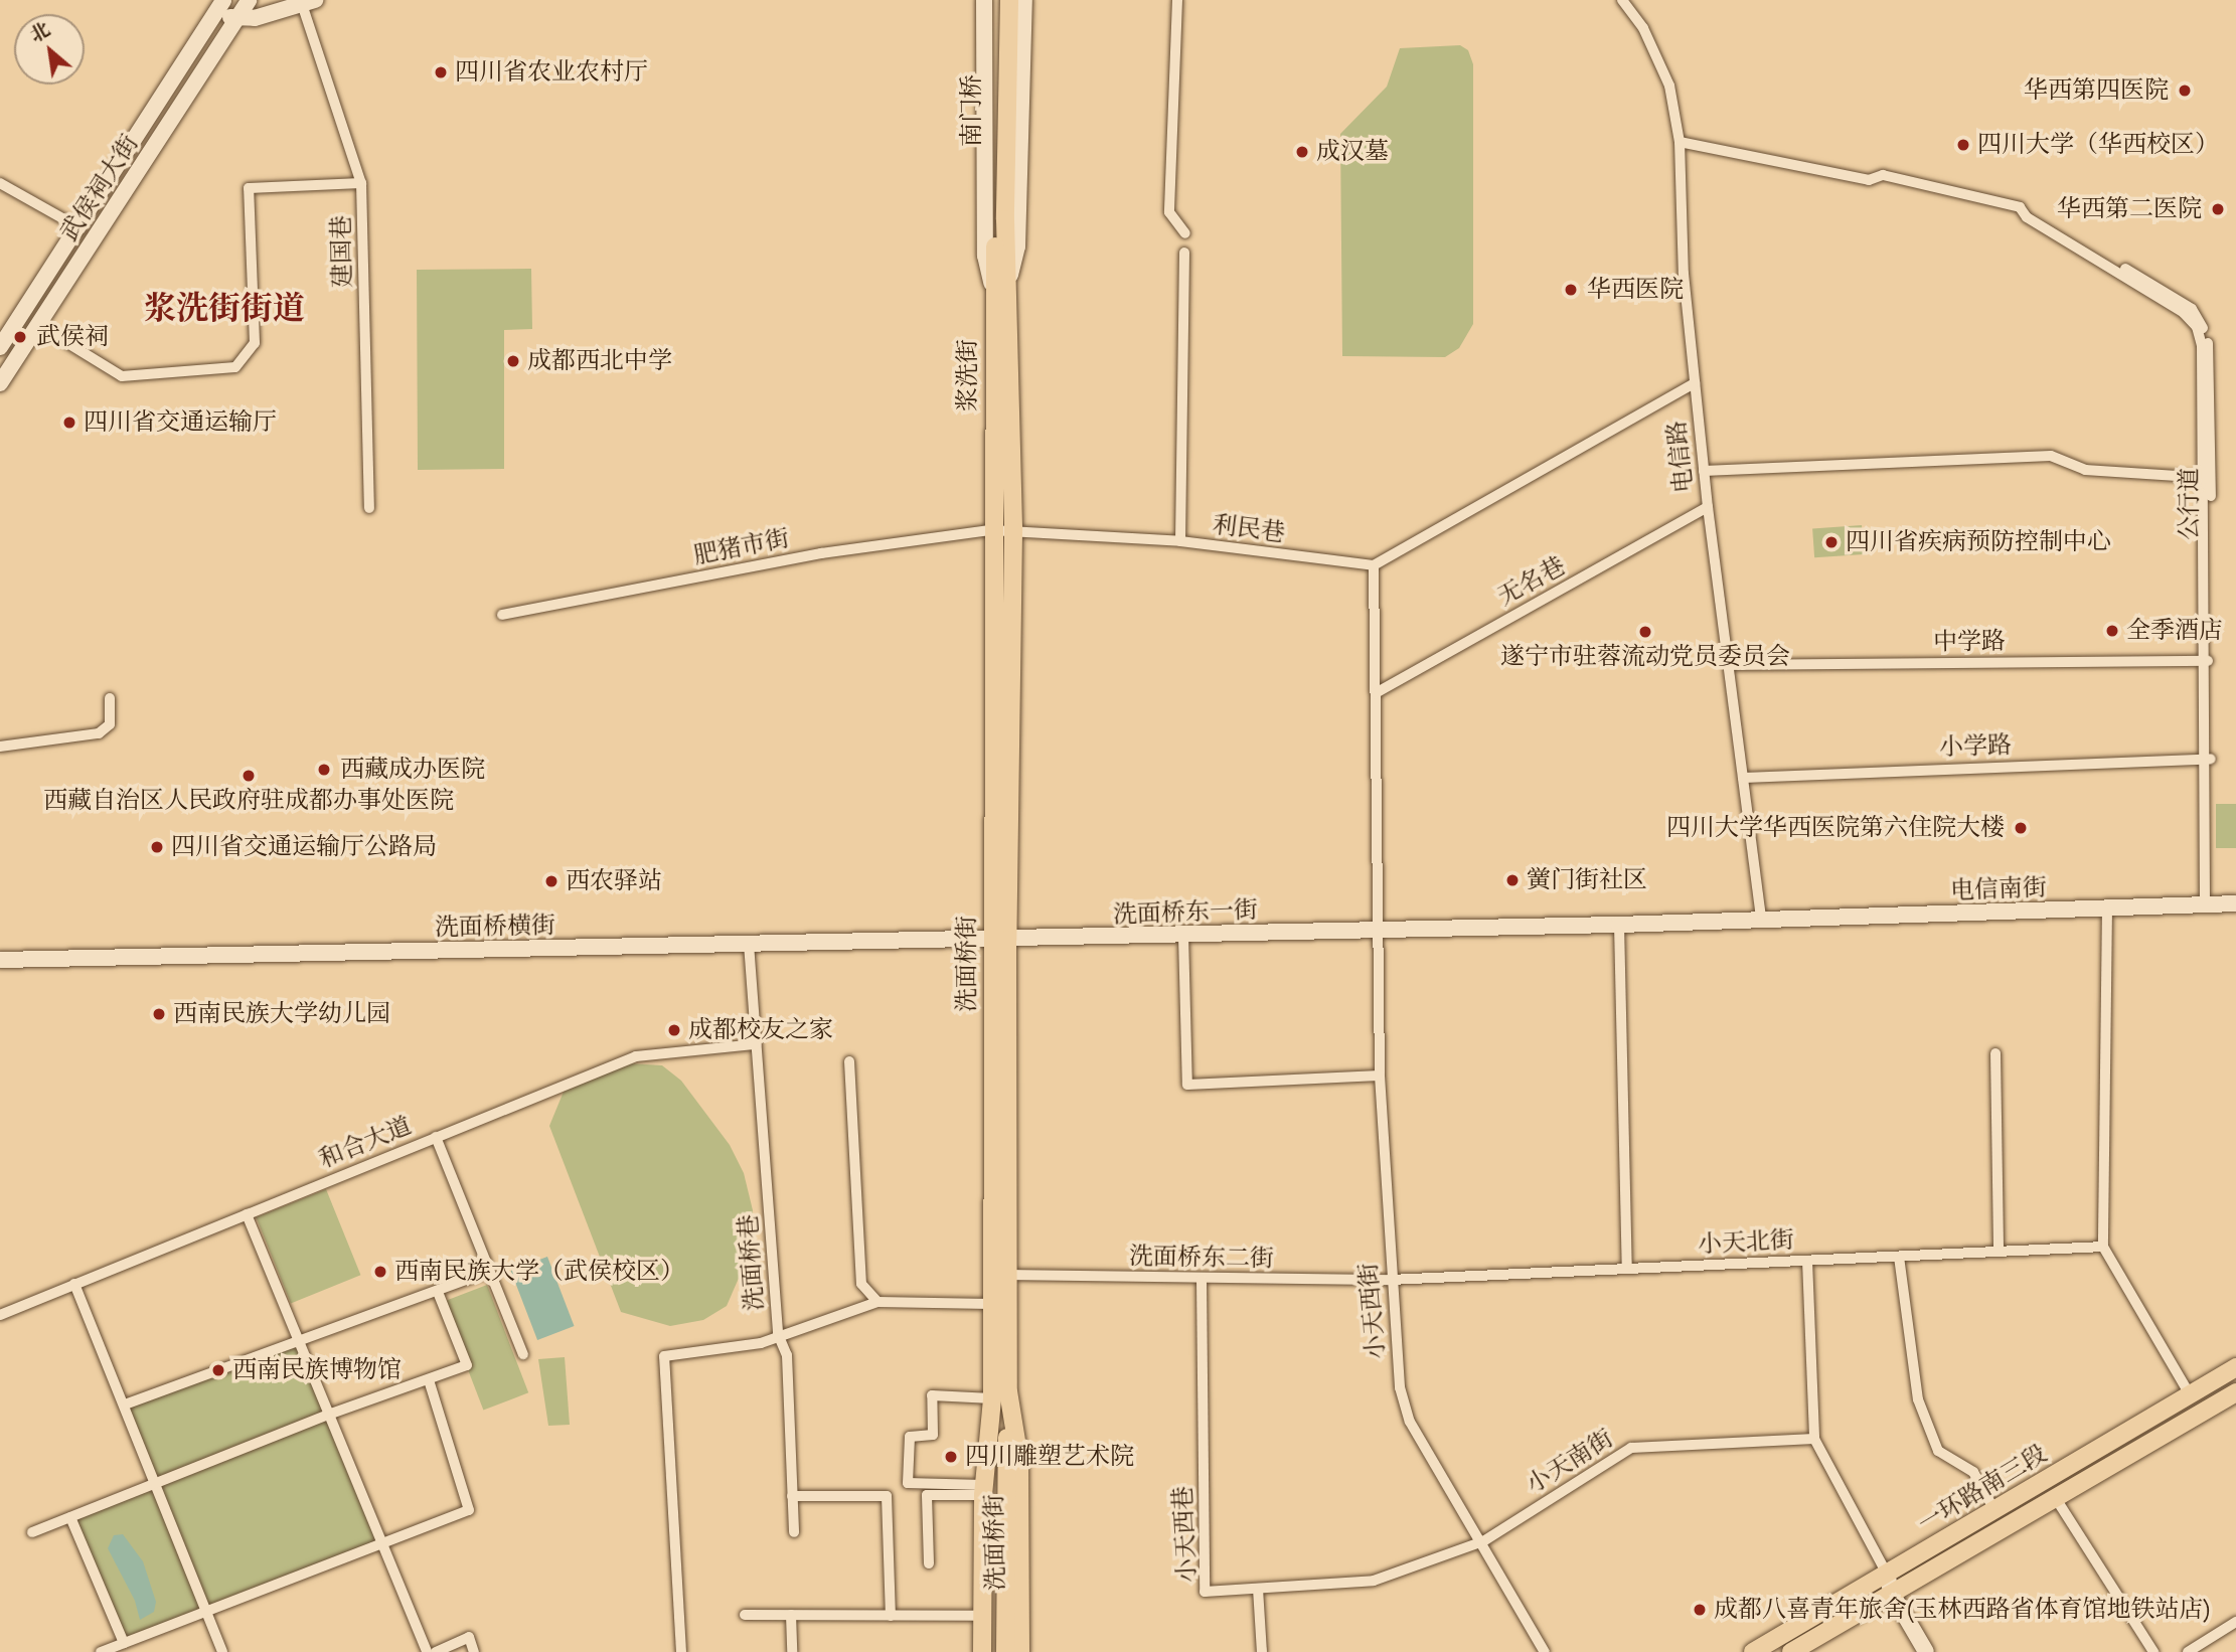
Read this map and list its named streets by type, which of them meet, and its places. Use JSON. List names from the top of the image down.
{
  "streets": {
    "main road": [
      "南门桥",
      "浆洗街",
      "洗面桥街",
      "一环路南三段"
    ],
    "street": [
      "武侯祠大街",
      "建国巷",
      "电信路",
      "公行道",
      "利民巷",
      "肥猪市街",
      "无名巷",
      "中学路",
      "小学路",
      "电信南街",
      "洗面桥东一街",
      "洗面桥横街",
      "和合大道",
      "小天北街",
      "洗面桥东二街",
      "洗面桥巷",
      "小天西街",
      "小天南街",
      "小天西巷"
    ]
  },
  "crossings": [
    ["南门桥", "浆洗街"],
    ["浆洗街", "利民巷"],
    ["浆洗街", "肥猪市街"],
    ["浆洗街", "洗面桥街"],
    ["电信路", "公行道"],
    ["电信路", "无名巷"],
    ["电信路", "中学路"],
    ["电信路", "小学路"],
    ["电信路", "电信南街"],
    ["公行道", "中学路"],
    ["公行道", "小学路"],
    ["公行道", "电信南街"],
    ["利民巷", "肥猪市街"],
    ["利民巷", "洗面桥街"],
    ["肥猪市街", "洗面桥街"],
    ["无名巷", "小天西街"],
    ["电信南街", "洗面桥东一街"],
    ["电信南街", "小天西街"],
    ["洗面桥东一街", "洗面桥横街"],
    ["洗面桥东一街", "洗面桥街"],
    ["洗面桥东一街", "小天西街"],
    ["洗面桥横街", "洗面桥街"],
    ["洗面桥横街", "洗面桥巷"],
    ["洗面桥街", "洗面桥东二街"],
    ["和合大道", "洗面桥巷"],
    ["小天北街", "洗面桥东二街"],
    ["小天北街", "小天西街"],
    ["洗面桥东二街", "小天西街"],
    ["洗面桥东二街", "小天西巷"],
    ["小天西街", "小天南街"],
    ["小天西街", "小天西巷"],
    ["小天南街", "小天西巷"]
  ],
  "districts": ["浆洗街街道"],
  "places": [
    "四川省农业农村厅",
    "华西第四医院",
    "四川大学（华西校区）",
    "成汉墓",
    "华西第二医院",
    "华西医院",
    "武侯祠",
    "成都西北中学",
    "四川省交通运输厅",
    "四川省疾病预防控制中心",
    "全季酒店",
    "遂宁市驻蓉流动党员委员会",
    "西藏成办医院",
    "西藏自治区人民政府驻成都办事处医院",
    "四川大学华西医院第六住院大楼",
    "四川省交通运输厅公路局",
    "黉门街社区",
    "西农驿站",
    "西南民族大学幼儿园",
    "成都校友之家",
    "西南民族大学（武侯校区）",
    "西南民族博物馆",
    "四川雕塑艺术院",
    "成都八喜青年旅舍(玉林西路省体育馆地铁站店)"
  ],
  "north": "top left"
}
